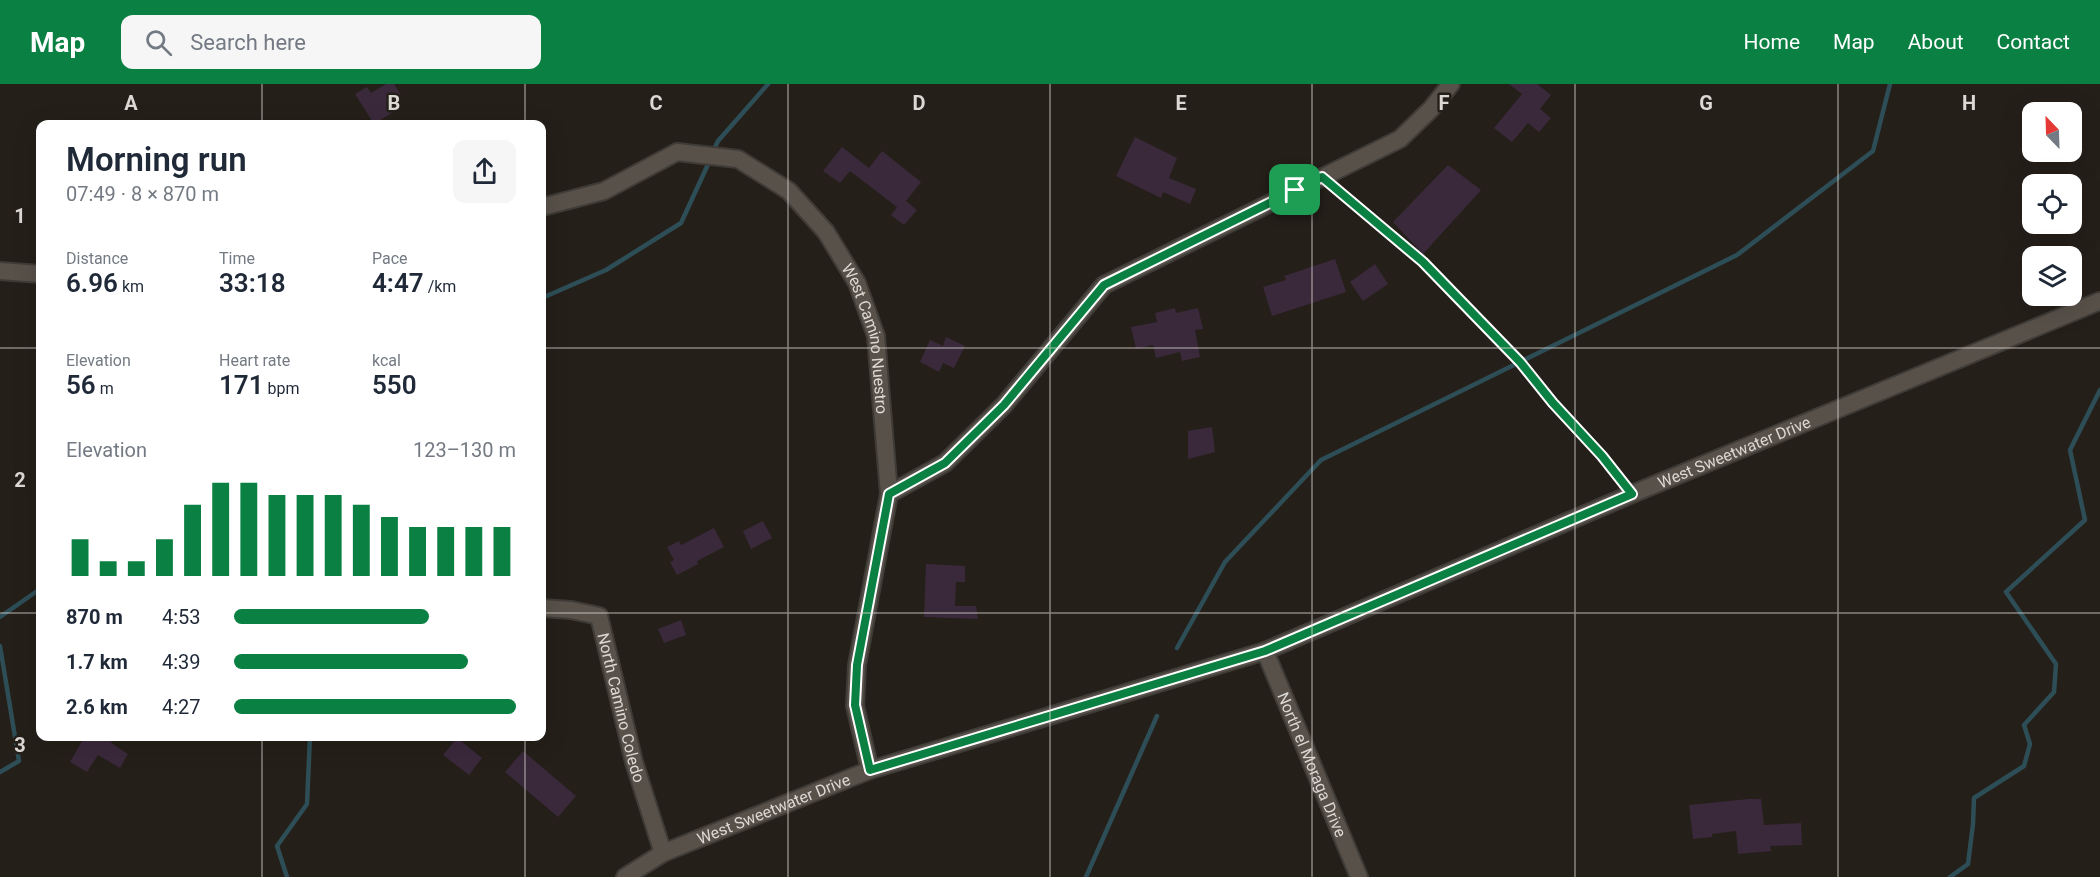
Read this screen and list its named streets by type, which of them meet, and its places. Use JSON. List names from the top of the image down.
{
  "streets": {
    "street": [
      "West Camino Nuestro",
      "West Sweetwater Drive",
      "North Camino Coledo",
      "North el Moraga Drive"
    ]
  },
  "crossings": [
    ["West Camino Nuestro", "West Sweetwater Drive"],
    ["West Sweetwater Drive", "North Camino Coledo"],
    ["West Sweetwater Drive", "North el Moraga Drive"]
  ],
  "north": "top left",
  "page": {
    "header": "Map",
    "search": "Search here",
    "nav": [
      "Home",
      "Map",
      "About",
      "Contact"
    ],
    "heading": ["Morning run", "07:49 · 8 × 870 m"],
    "stats": [
      ["Distance", "6.96 km"],
      ["Time", "33:18"],
      ["Pace", "4:47 /km"],
      ["Elevation", "56 m"],
      ["Heart rate", "171 bpm"],
      ["kcal", "550"]
    ],
    "chart": ["Elevation", "123–130 m"],
    "list": [
      {
        "name": "870 m",
        "note": "4:53"
      },
      {
        "name": "1.7 km",
        "note": "4:39"
      },
      {
        "name": "2.6 km",
        "note": "4:27"
      }
    ]
  },
  "grid": {
    "columns": [
      "A",
      "B",
      "C",
      "D",
      "E",
      "F",
      "G",
      "H"
    ],
    "rows": ["1", "2", "3"]
  }
}
